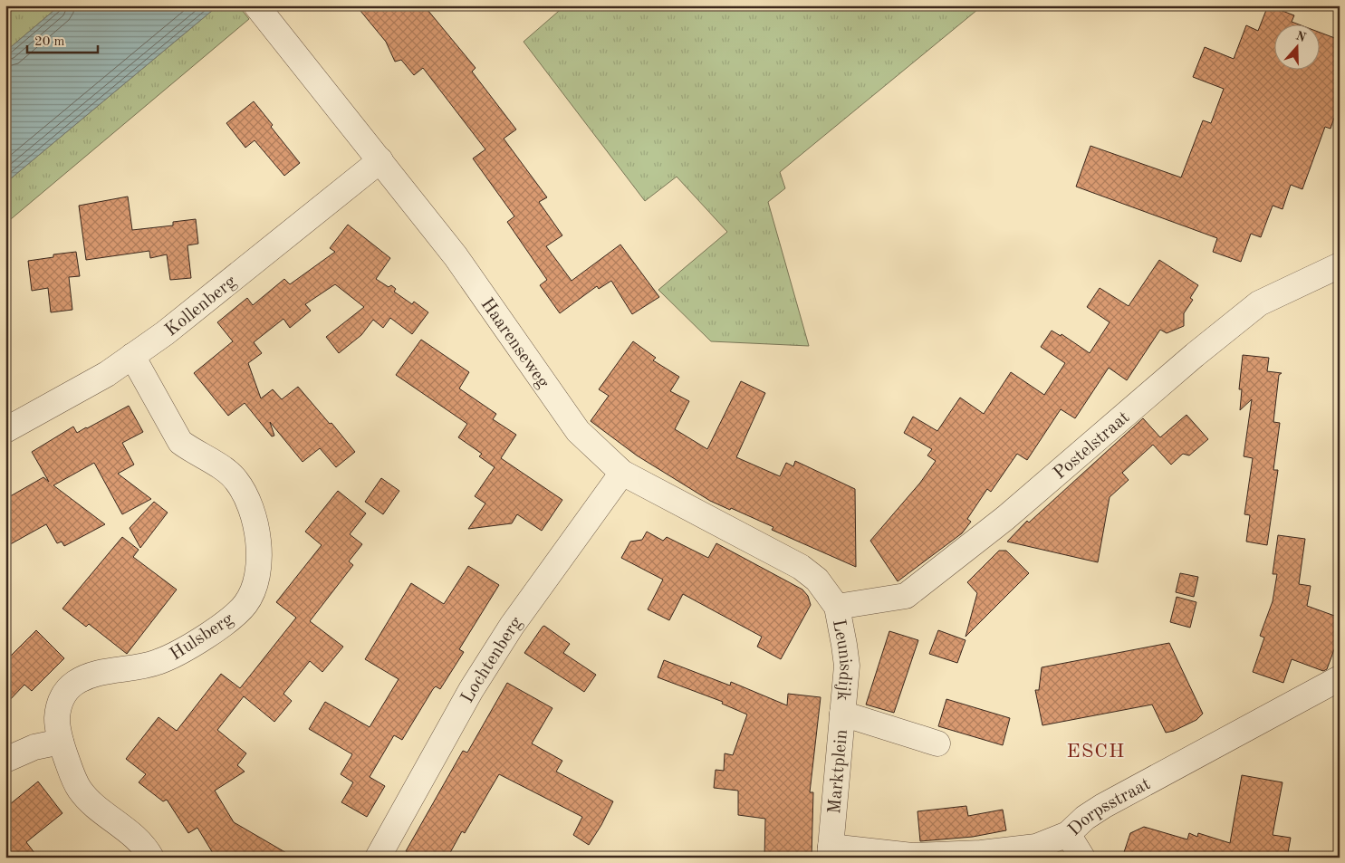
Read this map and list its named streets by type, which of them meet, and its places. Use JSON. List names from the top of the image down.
{
  "streets": {
    "street": [
      "Kollenberg",
      "Haarenseweg",
      "Postelstraat",
      "Hulsberg",
      "Lochtenberg",
      "Leunisdijk",
      "Marktplein",
      "Dorpsstraat"
    ]
  },
  "crossings": [
    ["Kollenberg", "Haarenseweg"],
    ["Kollenberg", "Hulsberg"],
    ["Haarenseweg", "Postelstraat"],
    ["Haarenseweg", "Lochtenberg"],
    ["Haarenseweg", "Leunisdijk"],
    ["Postelstraat", "Leunisdijk"],
    ["Leunisdijk", "Marktplein"],
    ["Marktplein", "Dorpsstraat"]
  ],
  "districts": ["ESCH"],
  "scale_bar": "20 m",
  "north": "top"
}
